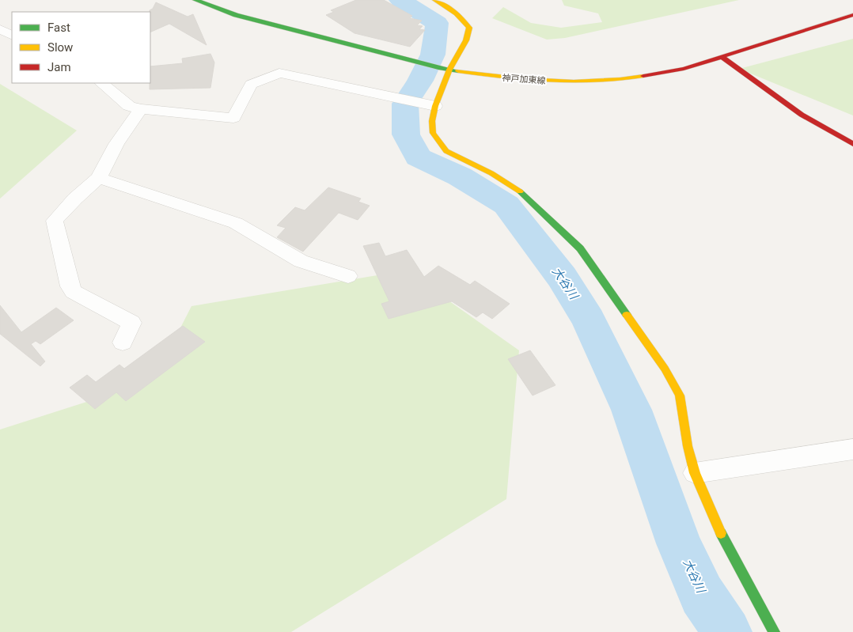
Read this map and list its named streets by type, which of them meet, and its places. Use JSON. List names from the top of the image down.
{
  "streets": {
    "street": ["神戸加東線"]
  },
  "water": ["大谷川"],
  "legend": ["Fast", "Slow", "Jam"]
}
